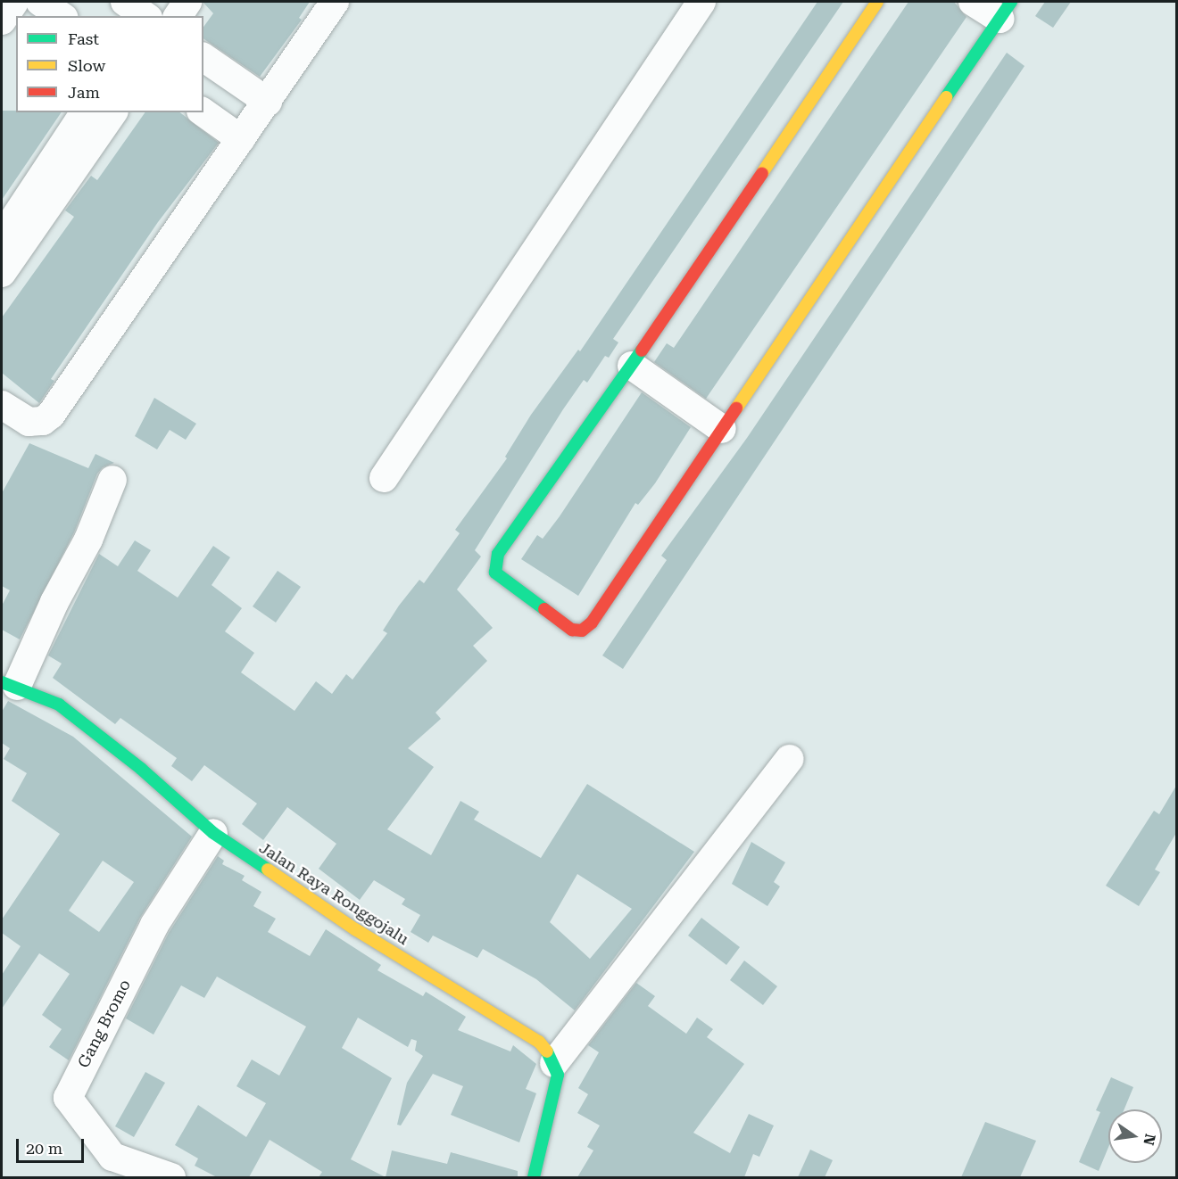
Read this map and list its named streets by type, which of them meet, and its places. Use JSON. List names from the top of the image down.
{
  "streets": {
    "street": ["Jalan Raya Ronggojalu", "Gang Bromo"]
  },
  "crossings": [
    ["Jalan Raya Ronggojalu", "Gang Bromo"]
  ],
  "legend": ["Fast", "Slow", "Jam"],
  "scale_bar": "20 m",
  "north": "right"
}
